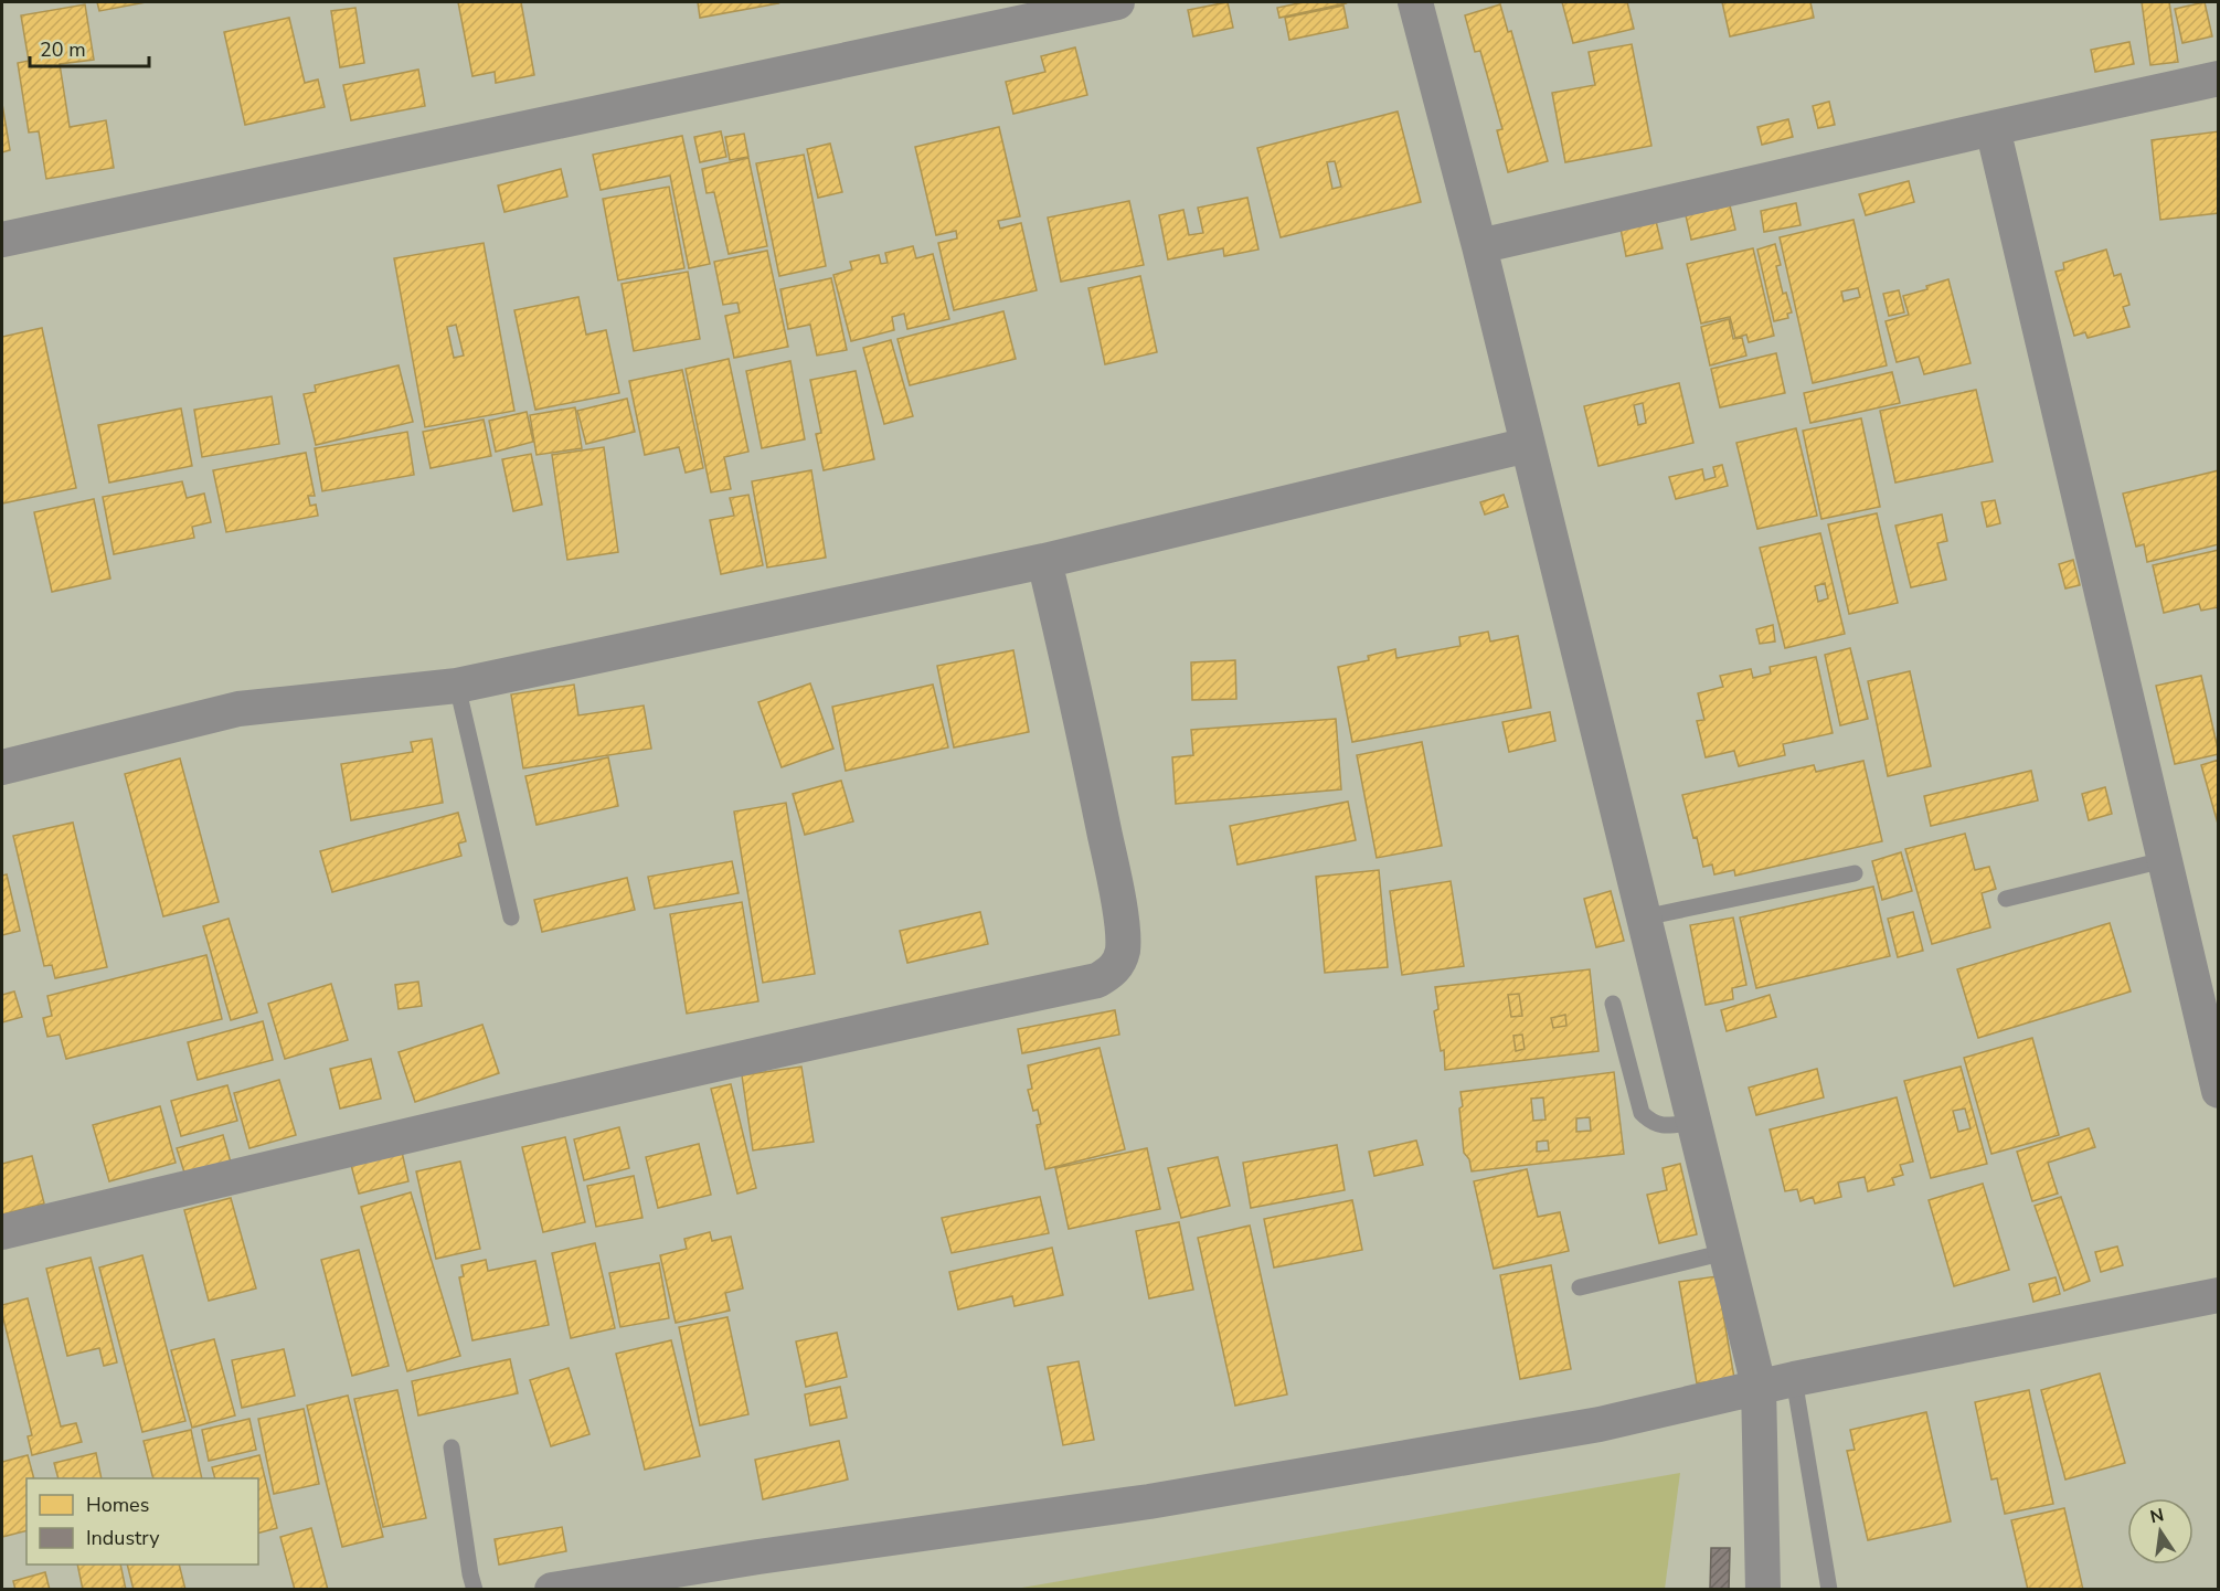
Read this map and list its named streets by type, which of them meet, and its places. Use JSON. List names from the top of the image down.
{
  "legend": ["Homes", "Industry"],
  "scale_bar": "20 m",
  "north": "top"
}
